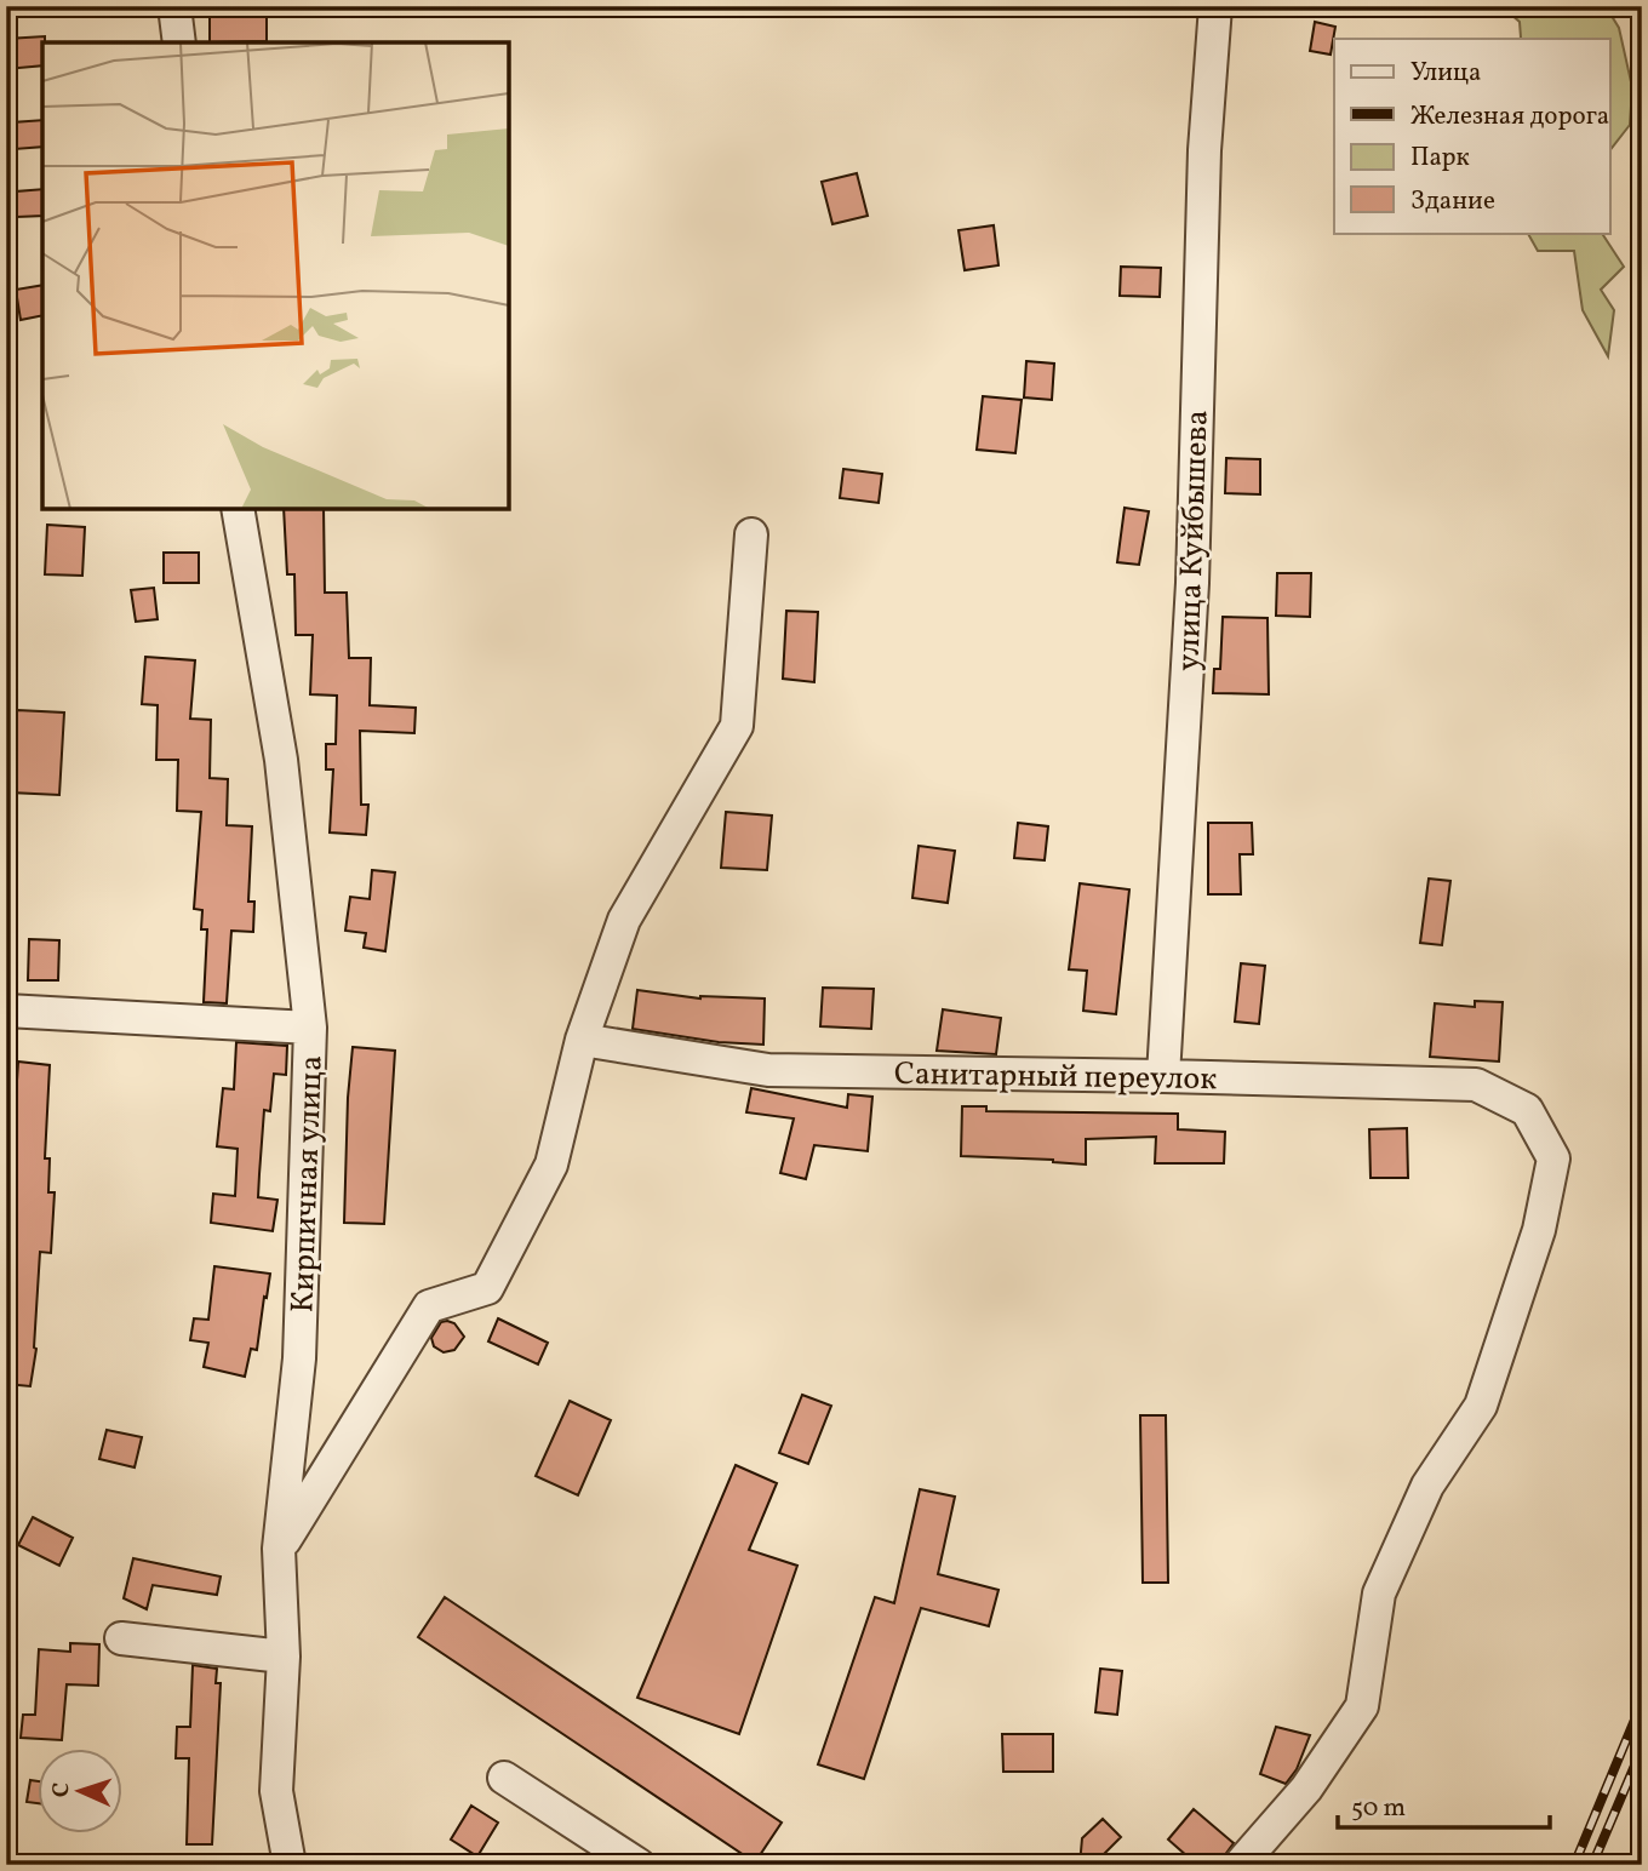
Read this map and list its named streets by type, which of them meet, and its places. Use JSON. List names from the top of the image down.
{
  "streets": {
    "street": ["улица Куйбышева", "Санитарный переулок", "Кирпичная улица"]
  },
  "crossings": [
    ["улица Куйбышева", "Санитарный переулок"]
  ],
  "legend": [
    "Улица",
    "Железная дорога",
    "Парк",
    "Здание"
  ],
  "scale_bar": "50 m",
  "north": "left"
}
